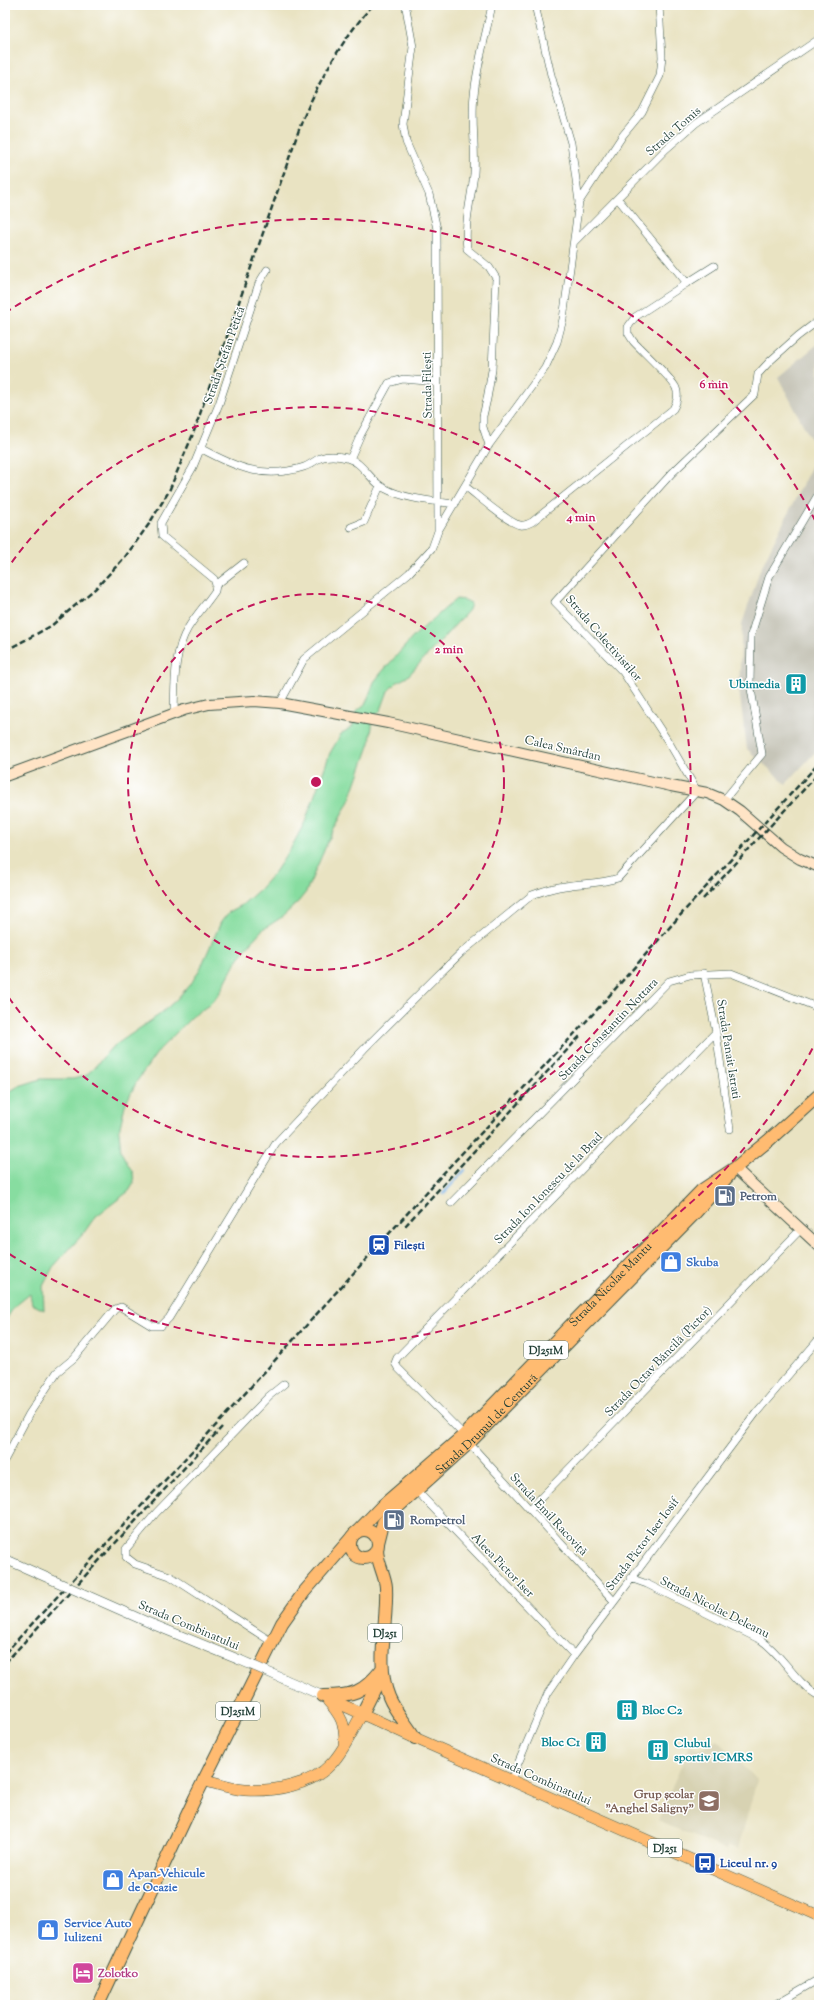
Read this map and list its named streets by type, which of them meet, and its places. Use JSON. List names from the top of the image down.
{
  "streets": {
    "highway": ["DJ251M", "Strada Drumul de Centură", "DJ251"],
    "main road": ["Calea Smârdan", "Strada Combinatului"],
    "street": [
      "Strada Tomis",
      "Strada Ștefan Petică",
      "Strada Filești",
      "Strada Colectivistilor",
      "Strada Constantin Nottara",
      "Strada Panait Istrati",
      "Strada Ion Ionescu de la Brad",
      "Strada Octav Băncilă (Pictor)",
      "Strada Emil Racoviță",
      "Strada Pictor Iser Iosif",
      "Aleea Pictor Iser",
      "Strada Nicolae Deleanu"
    ]
  },
  "crossings": [
    ["Strada Filești", "Calea Smârdan"],
    ["Strada Colectivistilor", "Calea Smârdan"],
    ["Strada Constantin Nottara", "Strada Panait Istrati"],
    ["Strada Panait Istrati", "Strada Ion Ionescu de la Brad"],
    ["Strada Ion Ionescu de la Brad", "Strada Emil Racoviță"],
    ["DJ251M", "Strada Drumul de Centură"],
    ["DJ251M", "Strada Emil Racoviță"],
    ["DJ251M", "DJ251"],
    ["Strada Octav Băncilă (Pictor)", "Strada Emil Racoviță"],
    ["Strada Drumul de Centură", "Strada Emil Racoviță"],
    ["Strada Drumul de Centură", "Aleea Pictor Iser"],
    ["Strada Drumul de Centură", "DJ251"],
    ["Strada Emil Racoviță", "Strada Pictor Iser Iosif"],
    ["Strada Pictor Iser Iosif", "Aleea Pictor Iser"],
    ["Strada Pictor Iser Iosif", "Strada Nicolae Deleanu"],
    ["Strada Pictor Iser Iosif", "Strada Combinatului"],
    ["Strada Combinatului", "DJ251"]
  ],
  "places": {
    "building": [
      "Ubimedia",
      "Bloc C2",
      "Bloc C1",
      "Clubul sportiv ICMRS"
    ],
    "fuel station": ["Petrom", "Rompetrol"],
    "station": ["Filești"],
    "shop": ["Skuba", "Apan-Vehicule de Ocazie", "Service Auto Iulizeni"],
    "school or university": ["Grup școlar \"Anghel Saligny\""],
    "bus stop": ["Liceul nr. 9"],
    "hotel": ["Zolotko"]
  },
  "rings": ["6 min", "4 min", "2 min"]
}
